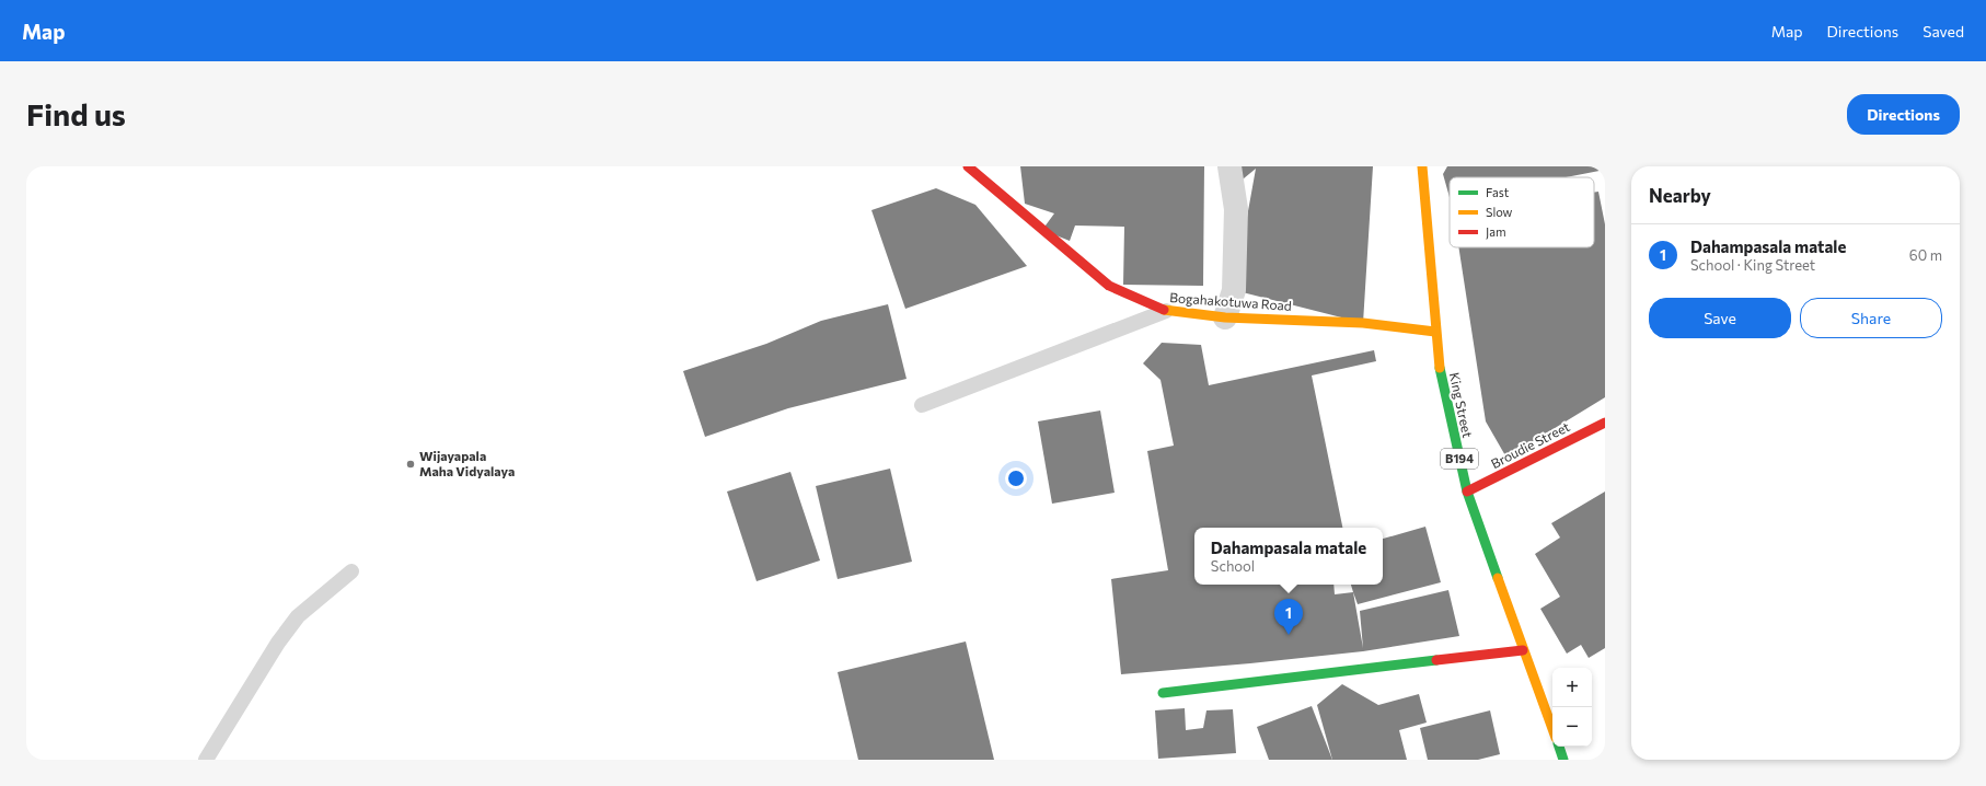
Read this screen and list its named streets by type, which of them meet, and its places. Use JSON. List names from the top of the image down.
{
  "streets": {
    "street": [
      "Bogahakotuwa Road",
      "King Street",
      "Broudie Street",
      "B194"
    ]
  },
  "crossings": [
    ["Bogahakotuwa Road", "King Street"],
    ["King Street", "Broudie Street"]
  ],
  "places": ["Wijayapala Maha Vidyalaya"],
  "legend": ["Fast", "Slow", "Jam"],
  "page": {
    "header": "Map",
    "nav": ["Map", "Directions", "Saved"],
    "buttons": [
      "Directions",
      ["Save", "Share"]
    ],
    "title": "Find us",
    "heading": "Nearby",
    "list": [
      {
        "mark": "1",
        "name": "Dahampasala matale",
        "note": "School · King Street",
        "value": "60 m"
      }
    ],
    "popup": ["Dahampasala matale", "School"],
    "pins": "1",
    "map_buttons": ["+", "−"]
  }
}
